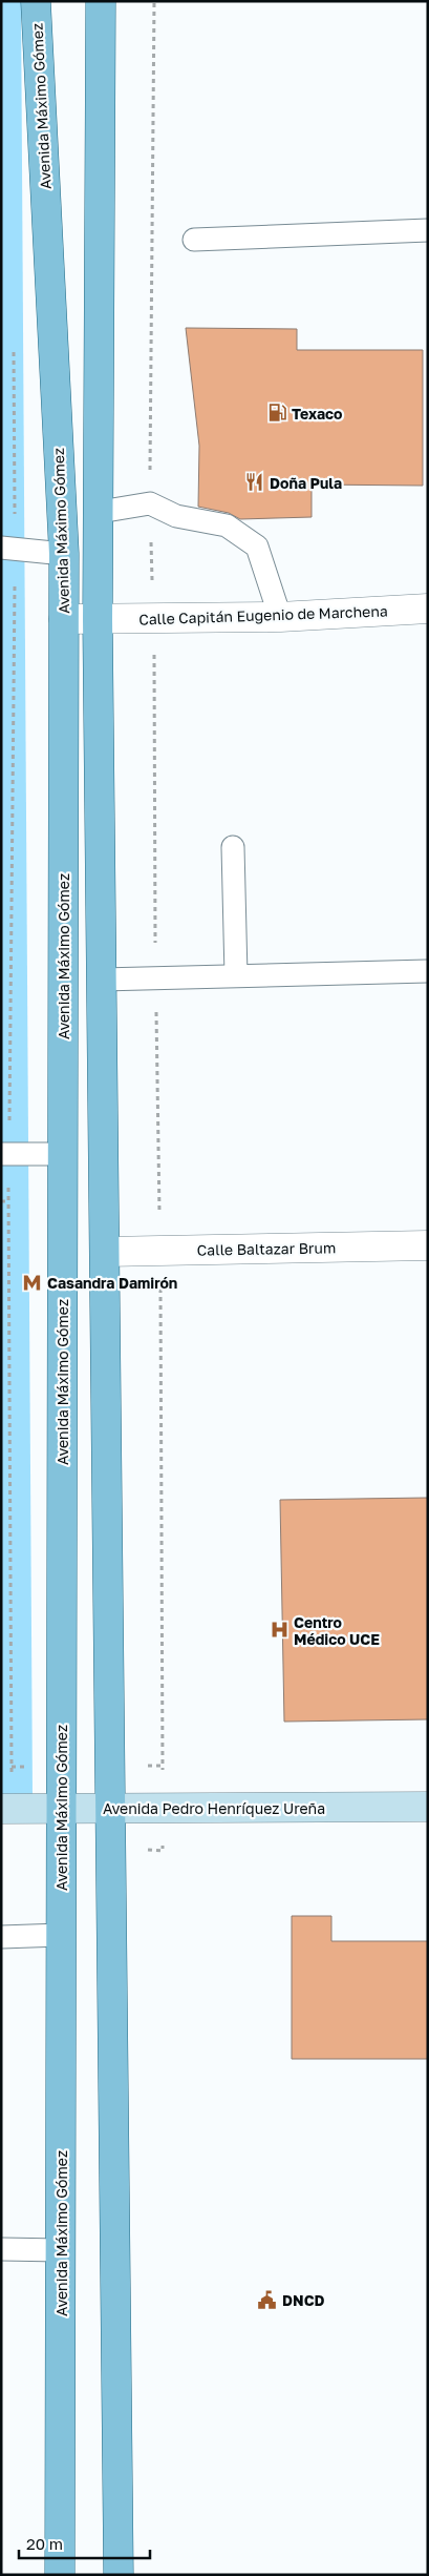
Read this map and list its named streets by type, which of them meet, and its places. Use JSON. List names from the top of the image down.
{
  "streets": {
    "main road": ["Avenida Máximo Gómez", "Avenida Pedro Henríquez Ureña"],
    "street": ["Calle Capitán Eugenio de Marchena", "Calle Baltazar Brum"]
  },
  "crossings": [
    ["Avenida Máximo Gómez", "Calle Capitán Eugenio de Marchena"],
    ["Avenida Máximo Gómez", "Avenida Pedro Henríquez Ureña"]
  ],
  "places": {
    "fuel station": ["Texaco"],
    "restaurant": ["Doña Pula"],
    "metro station": ["Casandra Damirón"],
    "hospital": ["Centro Médico UCE"],
    "public building": ["DNCD"]
  },
  "scale_bar": "20 m"
}
